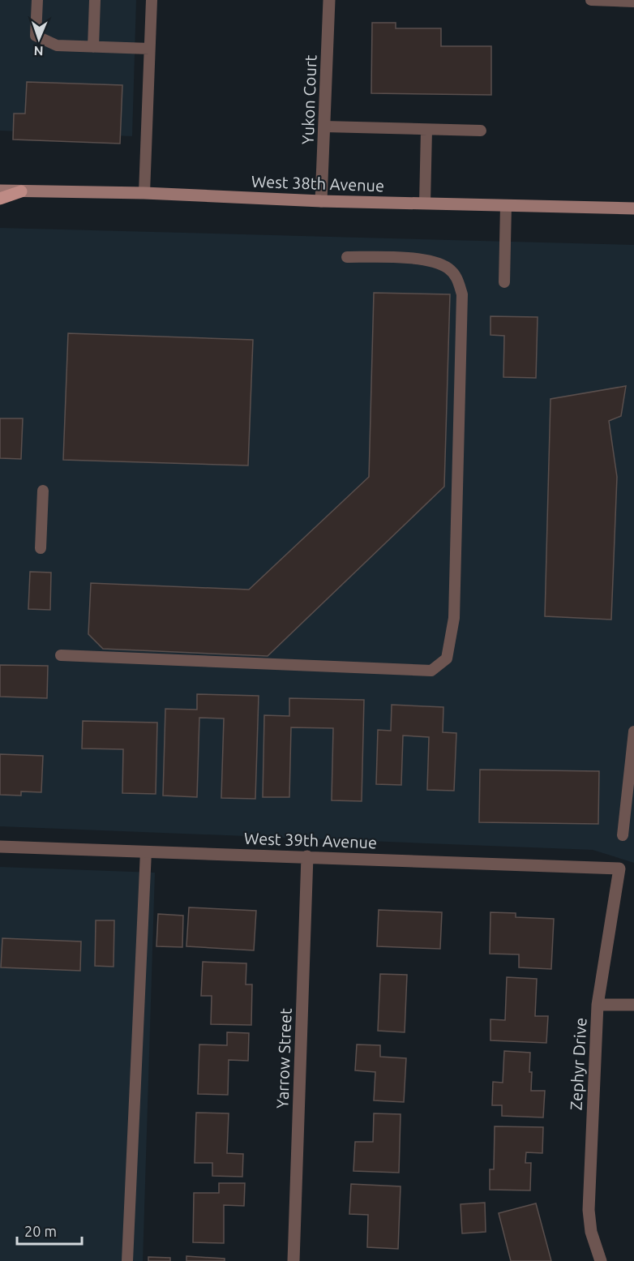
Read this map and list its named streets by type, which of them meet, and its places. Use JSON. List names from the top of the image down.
{
  "streets": {
    "main road": ["West 38th Avenue"],
    "street": [
      "Yukon Court",
      "West 39th Avenue",
      "Yarrow Street",
      "Zephyr Drive"
    ]
  },
  "crossings": [
    ["Yukon Court", "West 38th Avenue"],
    ["West 39th Avenue", "Yarrow Street"],
    ["West 39th Avenue", "Zephyr Drive"]
  ],
  "scale_bar": "20 m",
  "north": "bottom"
}
